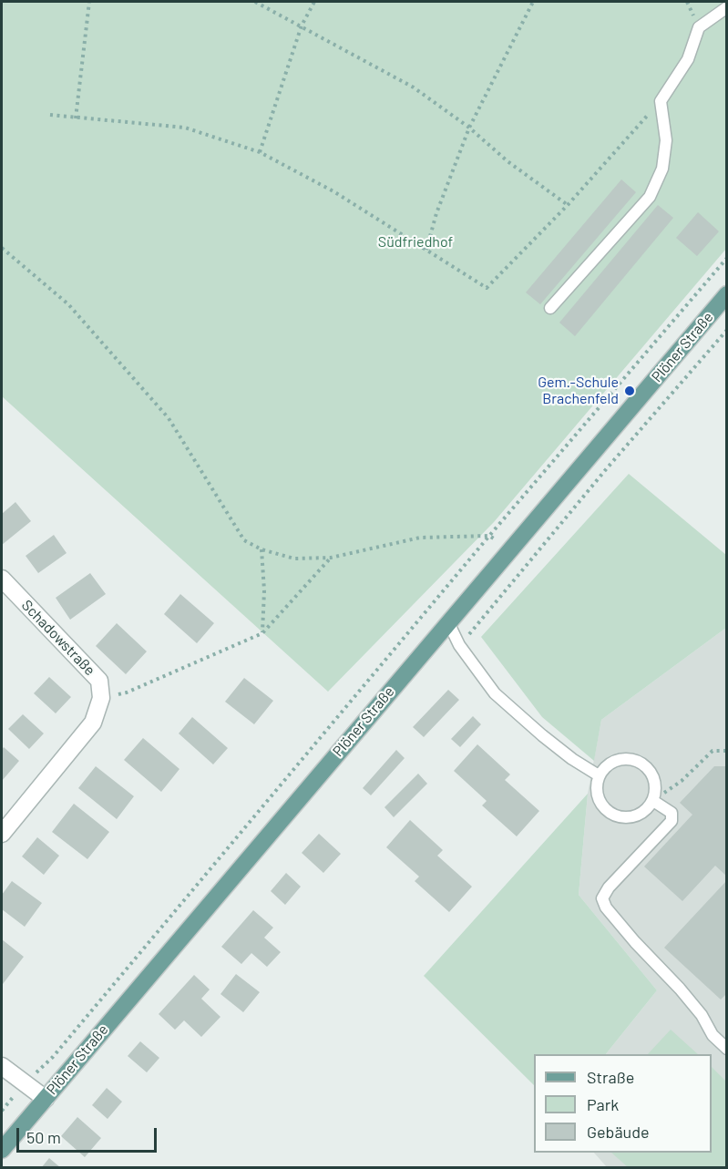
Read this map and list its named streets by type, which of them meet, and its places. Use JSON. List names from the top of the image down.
{
  "streets": {
    "main road": ["Plöner Straße"],
    "street": ["Schadowstraße"]
  },
  "parks": ["Südfriedhof"],
  "places": ["Gem.-Schule Brachenfeld"],
  "legend": ["Straße", "Park", "Gebäude"],
  "scale_bar": "50 m"
}
